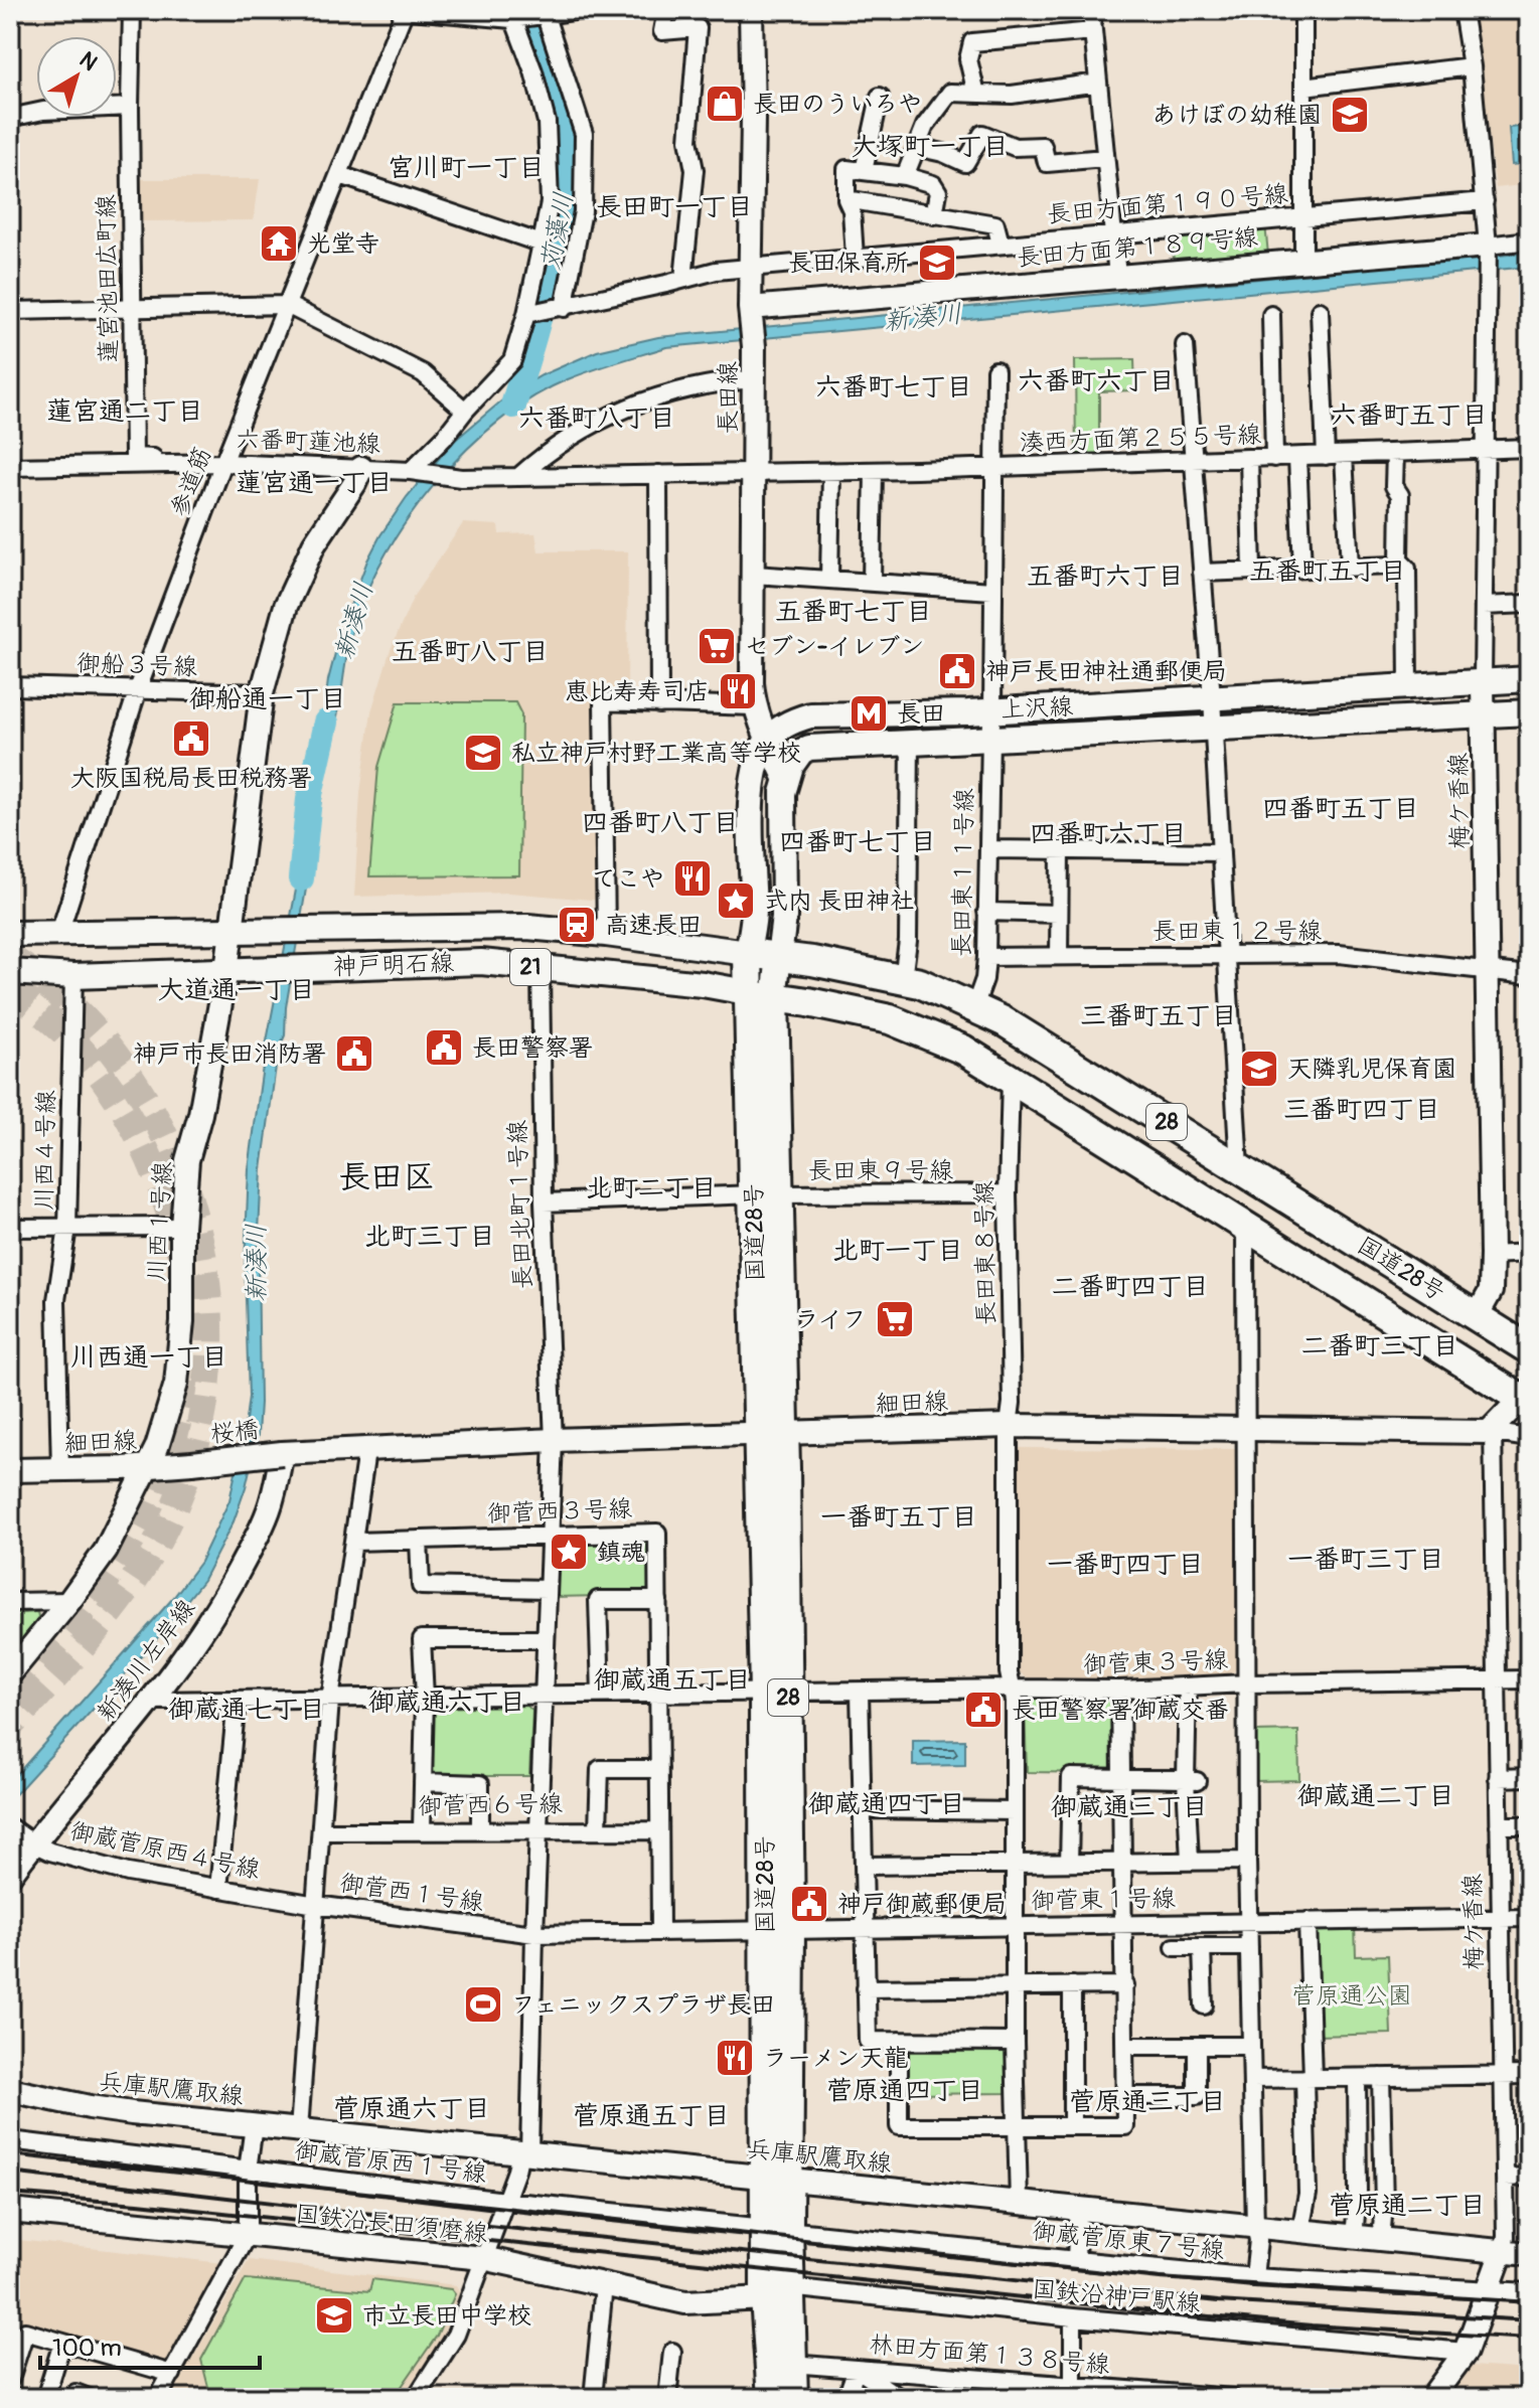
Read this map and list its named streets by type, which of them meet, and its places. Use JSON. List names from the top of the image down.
{
  "streets": {
    "highway": ["28", "国道28号"],
    "main road": ["上沢線", "神戸明石線", "21"],
    "street": [
      "長田方面第１９０号線",
      "長田方面第１８９号線",
      "蓮宮池田広町線",
      "長田線",
      "湊西方面第２５５号線",
      "六番町蓮池線",
      "参道筋",
      "御船３号線",
      "梅ケ香線",
      "長田東１１号線",
      "長田東１２号線",
      "川西４号線",
      "長田東９号線",
      "長田北町１号線",
      "川西１号線",
      "長田東８号線",
      "細田線",
      "桜橋",
      "御菅西３号線",
      "新湊川左岸線",
      "御菅東３号線",
      "御菅西６号線",
      "御蔵菅原西４号線",
      "御菅西１号線",
      "御菅東１号線",
      "兵庫駅鷹取線",
      "御蔵菅原西１号線",
      "国鉄沿長田須磨線",
      "御蔵菅原東７号線",
      "国鉄沿神戸駅線",
      "林田方面第１３８号線"
    ]
  },
  "crossings": [
    ["長田方面第１９０号線", "長田線"],
    ["長田方面第１９０号線", "梅ケ香線"],
    ["長田方面第１８９号線", "長田線"],
    ["長田方面第１８９号線", "梅ケ香線"],
    ["蓮宮池田広町線", "六番町蓮池線"],
    ["蓮宮池田広町線", "参道筋"],
    ["長田線", "湊西方面第２５５号線"],
    ["長田線", "上沢線"],
    ["湊西方面第２５５号線", "梅ケ香線"],
    ["湊西方面第２５５号線", "長田東１１号線"],
    ["六番町蓮池線", "参道筋"],
    ["六番町蓮池線", "川西１号線"],
    ["参道筋", "御船３号線"],
    ["参道筋", "神戸明石線"],
    ["御船３号線", "川西１号線"],
    ["上沢線", "梅ケ香線"],
    ["上沢線", "長田東１１号線"],
    ["梅ケ香線", "長田東１２号線"],
    ["梅ケ香線", "国道28号"],
    ["梅ケ香線", "細田線"],
    ["梅ケ香線", "御菅東１号線"],
    ["梅ケ香線", "兵庫駅鷹取線"],
    ["梅ケ香線", "御蔵菅原東７号線"],
    ["梅ケ香線", "国鉄沿神戸駅線"],
    ["長田東１１号線", "長田東１２号線"],
    ["長田東１１号線", "国道28号"],
    ["神戸明石線", "川西４号線"],
    ["神戸明石線", "長田北町１号線"],
    ["神戸明石線", "川西１号線"],
    ["神戸明石線", "国道28号"],
    ["川西４号線", "細田線"],
    ["長田東９号線", "長田北町１号線"],
    ["長田東９号線", "国道28号"],
    ["長田東９号線", "長田東８号線"],
    ["長田北町１号線", "細田線"],
    ["長田北町１号線", "御菅西３号線"],
    ["長田北町１号線", "御菅東３号線"],
    ["長田北町１号線", "御菅西６号線"],
    ["長田北町１号線", "御菅西１号線"],
    ["長田北町１号線", "兵庫駅鷹取線"],
    ["長田北町１号線", "御蔵菅原西１号線"],
    ["長田北町１号線", "国鉄沿長田須磨線"],
    ["川西１号線", "細田線"],
    ["国道28号", "長田東８号線"],
    ["国道28号", "細田線"],
    ["国道28号", "御菅東３号線"],
    ["国道28号", "御菅西１号線"],
    ["国道28号", "御菅東１号線"],
    ["国道28号", "兵庫駅鷹取線"],
    ["国道28号", "御蔵菅原西１号線"],
    ["国道28号", "国鉄沿長田須磨線"],
    ["国道28号", "御蔵菅原東７号線"],
    ["国道28号", "国鉄沿神戸駅線"],
    ["国道28号", "林田方面第１３８号線"],
    ["長田東８号線", "細田線"],
    ["長田東８号線", "御菅東３号線"],
    ["長田東８号線", "御菅東１号線"],
    ["長田東８号線", "兵庫駅鷹取線"],
    ["細田線", "桜橋"],
    ["細田線", "新湊川左岸線"],
    ["細田線", "御菅西１号線"],
    ["桜橋", "新湊川左岸線"],
    ["御菅西３号線", "御菅東３号線"],
    ["御菅西３号線", "御菅西６号線"],
    ["御菅西３号線", "御菅西１号線"],
    ["新湊川左岸線", "御菅東３号線"],
    ["新湊川左岸線", "御蔵菅原西４号線"],
    ["御菅東３号線", "御菅西１号線"],
    ["御菅東３号線", "御菅東１号線"],
    ["御菅東３号線", "兵庫駅鷹取線"],
    ["御菅東３号線", "御蔵菅原東７号線"],
    ["御菅西６号線", "御菅西１号線"],
    ["御蔵菅原西４号線", "御菅西１号線"],
    ["御菅西１号線", "御菅東１号線"],
    ["御蔵菅原西１号線", "御蔵菅原東７号線"],
    ["国鉄沿長田須磨線", "国鉄沿神戸駅線"]
  ],
  "districts": [
    "大塚町一丁目",
    "宮川町一丁目",
    "長田町一丁目",
    "六番町六丁目",
    "六番町七丁目",
    "蓮宮通二丁目",
    "六番町五丁目",
    "六番町八丁目",
    "蓮宮通一丁目",
    "五番町五丁目",
    "五番町六丁目",
    "五番町七丁目",
    "五番町八丁目",
    "御船通一丁目",
    "四番町五丁目",
    "四番町八丁目",
    "四番町六丁目",
    "四番町七丁目",
    "大道通一丁目",
    "三番町五丁目",
    "三番町四丁目",
    "長田区",
    "北町二丁目",
    "北町三丁目",
    "北町一丁目",
    "二番町四丁目",
    "二番町三丁目",
    "川西通一丁目",
    "一番町五丁目",
    "一番町三丁目",
    "一番町四丁目",
    "御蔵通五丁目",
    "御蔵通六丁目",
    "御蔵通七丁目",
    "御蔵通二丁目",
    "御蔵通四丁目",
    "御蔵通三丁目",
    "菅原通四丁目",
    "菅原通三丁目",
    "菅原通六丁目",
    "菅原通五丁目",
    "菅原通二丁目"
  ],
  "water": ["苅藻川", "新湊川"],
  "parks": ["菅原通公園"],
  "places": {
    "shop": ["長田のういろや"],
    "school or university": [
      "あけぼの幼稚園",
      "長田保育所",
      "私立神戸村野工業高等学校",
      "天隣乳児保育園",
      "市立長田中学校"
    ],
    "temple": ["光堂寺"],
    "supermarket": ["セブン-イレブン", "ライフ"],
    "public building": [
      "神戸長田神社通郵便局",
      "大阪国税局長田税務署",
      "長田警察署",
      "神戸市長田消防署",
      "長田警察署御蔵交番",
      "神戸御蔵郵便局"
    ],
    "restaurant": ["恵比寿寿司店", "てこや", "ラーメン天龍"],
    "metro station": ["長田"],
    "place": ["式内 長田神社", "鎮魂"],
    "station": ["高速長田"],
    "sports": ["フェニックスプラザ長田"]
  },
  "scale_bar": "100 m",
  "north": "top right"
}
